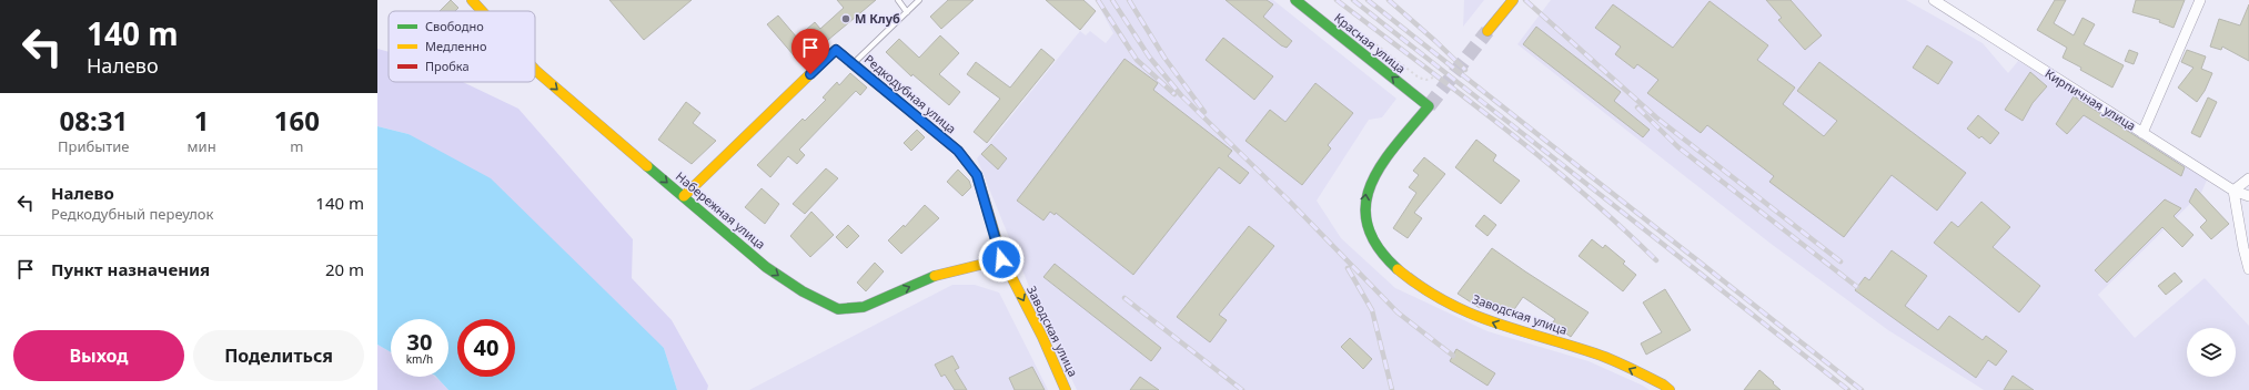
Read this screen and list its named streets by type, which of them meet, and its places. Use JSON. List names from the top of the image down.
{
  "streets": {
    "main road": [
      "Красная улица",
      "Редкодубная улица",
      "Набережная улица",
      "Заводская улица"
    ],
    "street": ["Кирпичная улица"]
  },
  "crossings": [
    ["Красная улица", "Заводская улица"],
    ["Редкодубная улица", "Набережная улица"],
    ["Редкодубная улица", "Заводская улица"],
    ["Набережная улица", "Заводская улица"]
  ],
  "one_way": ["Красная улица", "Набережная улица"],
  "places": ["М Клуб"],
  "legend": ["Свободно", "Медленно", "Пробка"],
  "page": {
    "turn": ["140 m", "Налево"],
    "eta": [
      "08:31",
      "Прибытие",
      "1",
      "мин",
      "160",
      "m"
    ],
    "list": [
      {
        "name": "Налево",
        "note": "Редкодубный переулок",
        "value": "140 m"
      },
      {
        "name": "Пункт назначения",
        "value": "20 m"
      }
    ],
    "speed": "30 km/h",
    "limit": "40",
    "buttons": ["Выход", "Поделиться"]
  }
}
